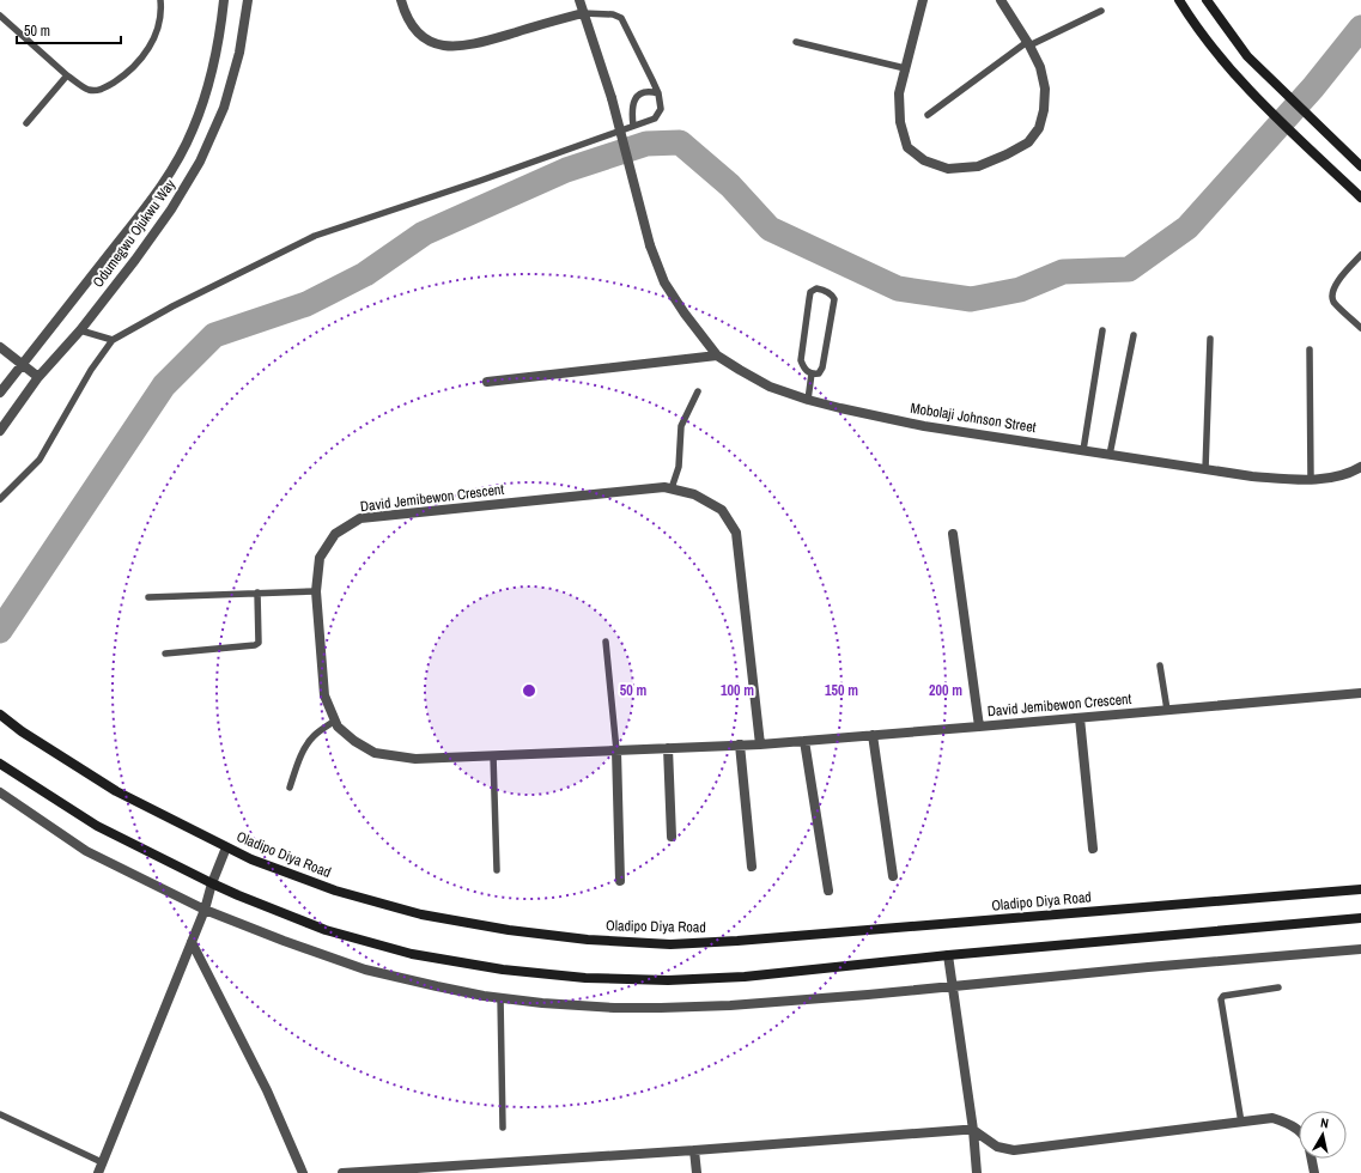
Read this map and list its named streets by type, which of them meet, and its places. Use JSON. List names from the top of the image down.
{
  "streets": {
    "main road": ["Oladipo Diya Road"],
    "street": ["Odumegwu Ojukwu Way", "Mobolaji Johnson Street", "David Jemibewon Crescent"]
  },
  "scale_bar": "50 m",
  "north": "top",
  "rings": [
    "50 m",
    "100 m",
    "150 m",
    "200 m"
  ]
}
